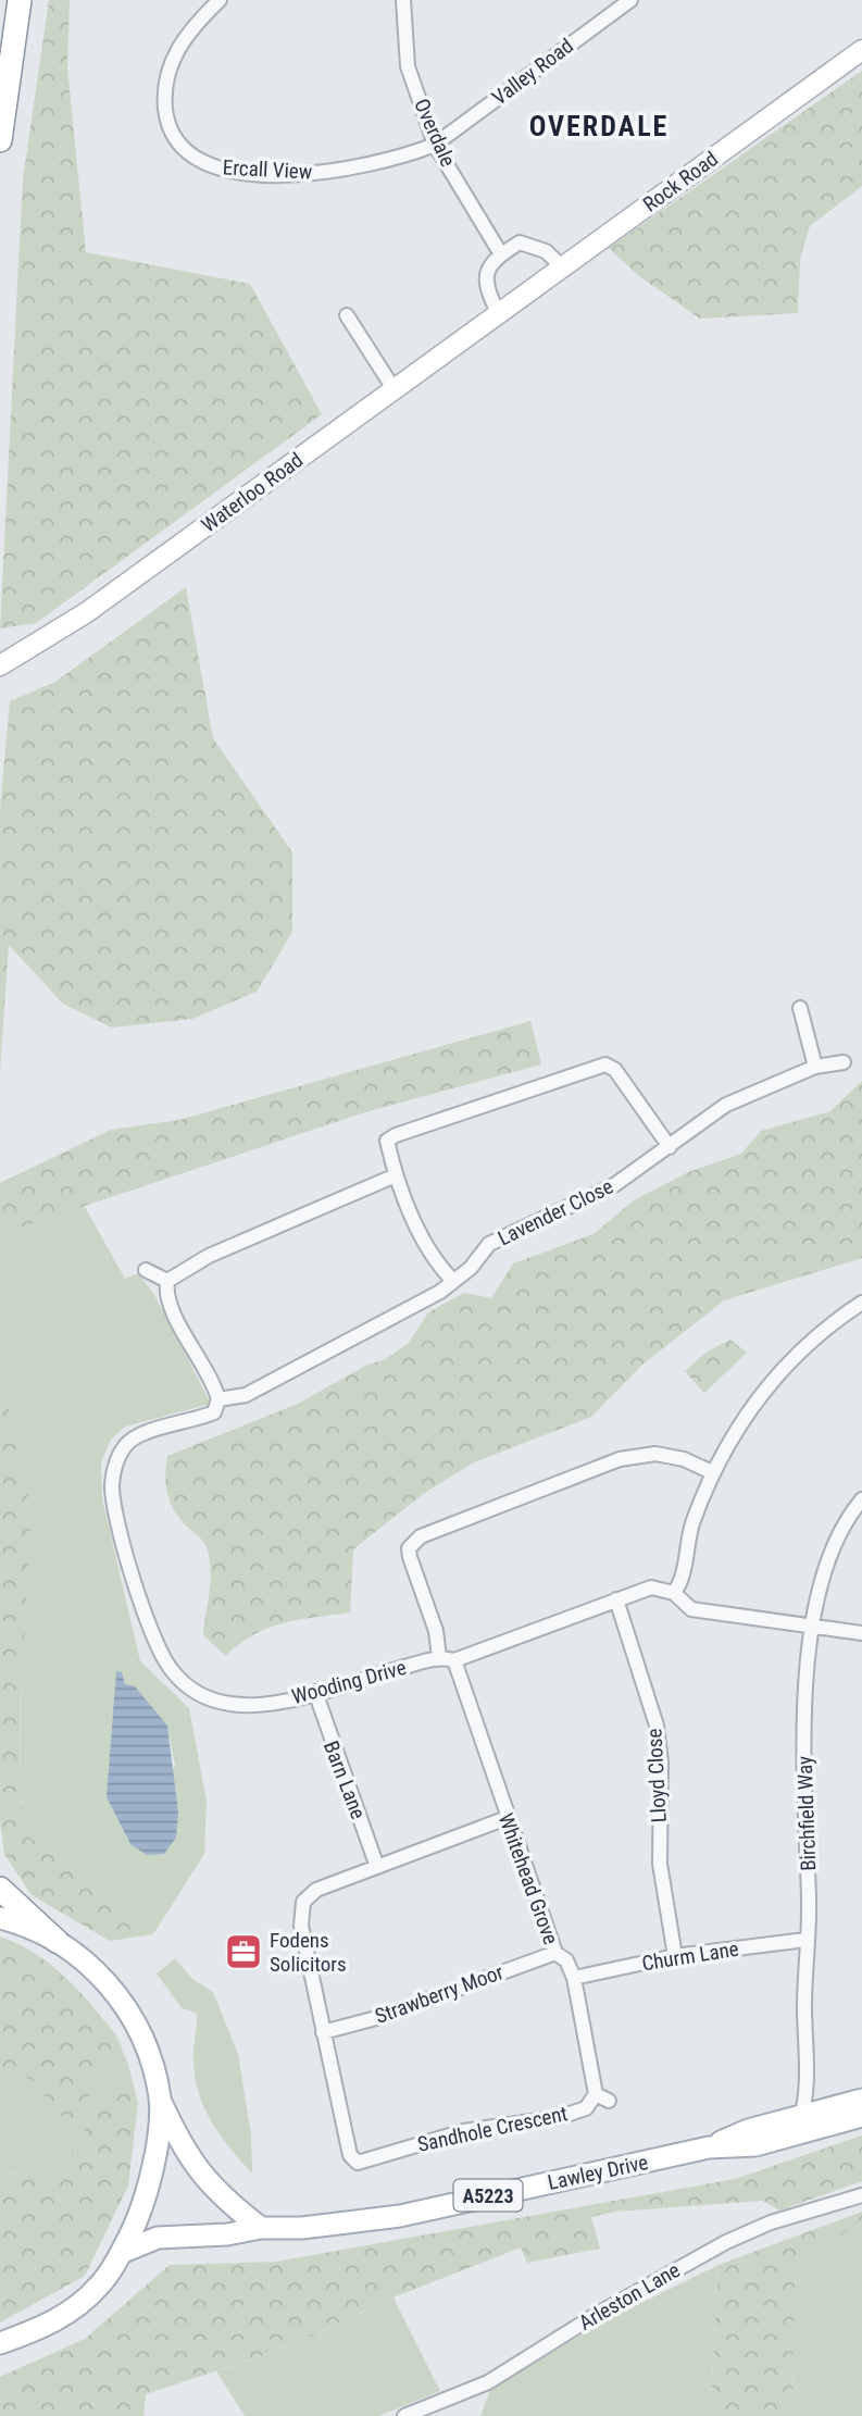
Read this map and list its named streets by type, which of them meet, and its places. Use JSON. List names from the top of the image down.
{
  "streets": {
    "main road": ["Lawley Drive", "A5223"],
    "street": [
      "Valley Road",
      "Overdale",
      "Ercall View",
      "Rock Road",
      "Waterloo Road",
      "Lavender Close",
      "Wooding Drive",
      "Lloyd Close",
      "Barn Lane",
      "Birchfield Way",
      "Whitehead Grove",
      "Churm Lane",
      "Strawberry Moor",
      "Sandhole Crescent",
      "Arleston Lane"
    ]
  },
  "crossings": [
    ["Valley Road", "Overdale"],
    ["Valley Road", "Ercall View"],
    ["Overdale", "Ercall View"],
    ["Rock Road", "Waterloo Road"],
    ["Lavender Close", "Wooding Drive"],
    ["Wooding Drive", "Barn Lane"],
    ["Wooding Drive", "Whitehead Grove"],
    ["Lloyd Close", "Churm Lane"],
    ["Barn Lane", "Sandhole Crescent"],
    ["Birchfield Way", "Churm Lane"],
    ["Birchfield Way", "Lawley Drive"],
    ["Whitehead Grove", "Churm Lane"],
    ["Whitehead Grove", "Strawberry Moor"],
    ["Whitehead Grove", "Sandhole Crescent"],
    ["Strawberry Moor", "Sandhole Crescent"]
  ],
  "districts": ["OVERDALE"],
  "places": {
    "office": ["Fodens Solicitors"]
  }
}
